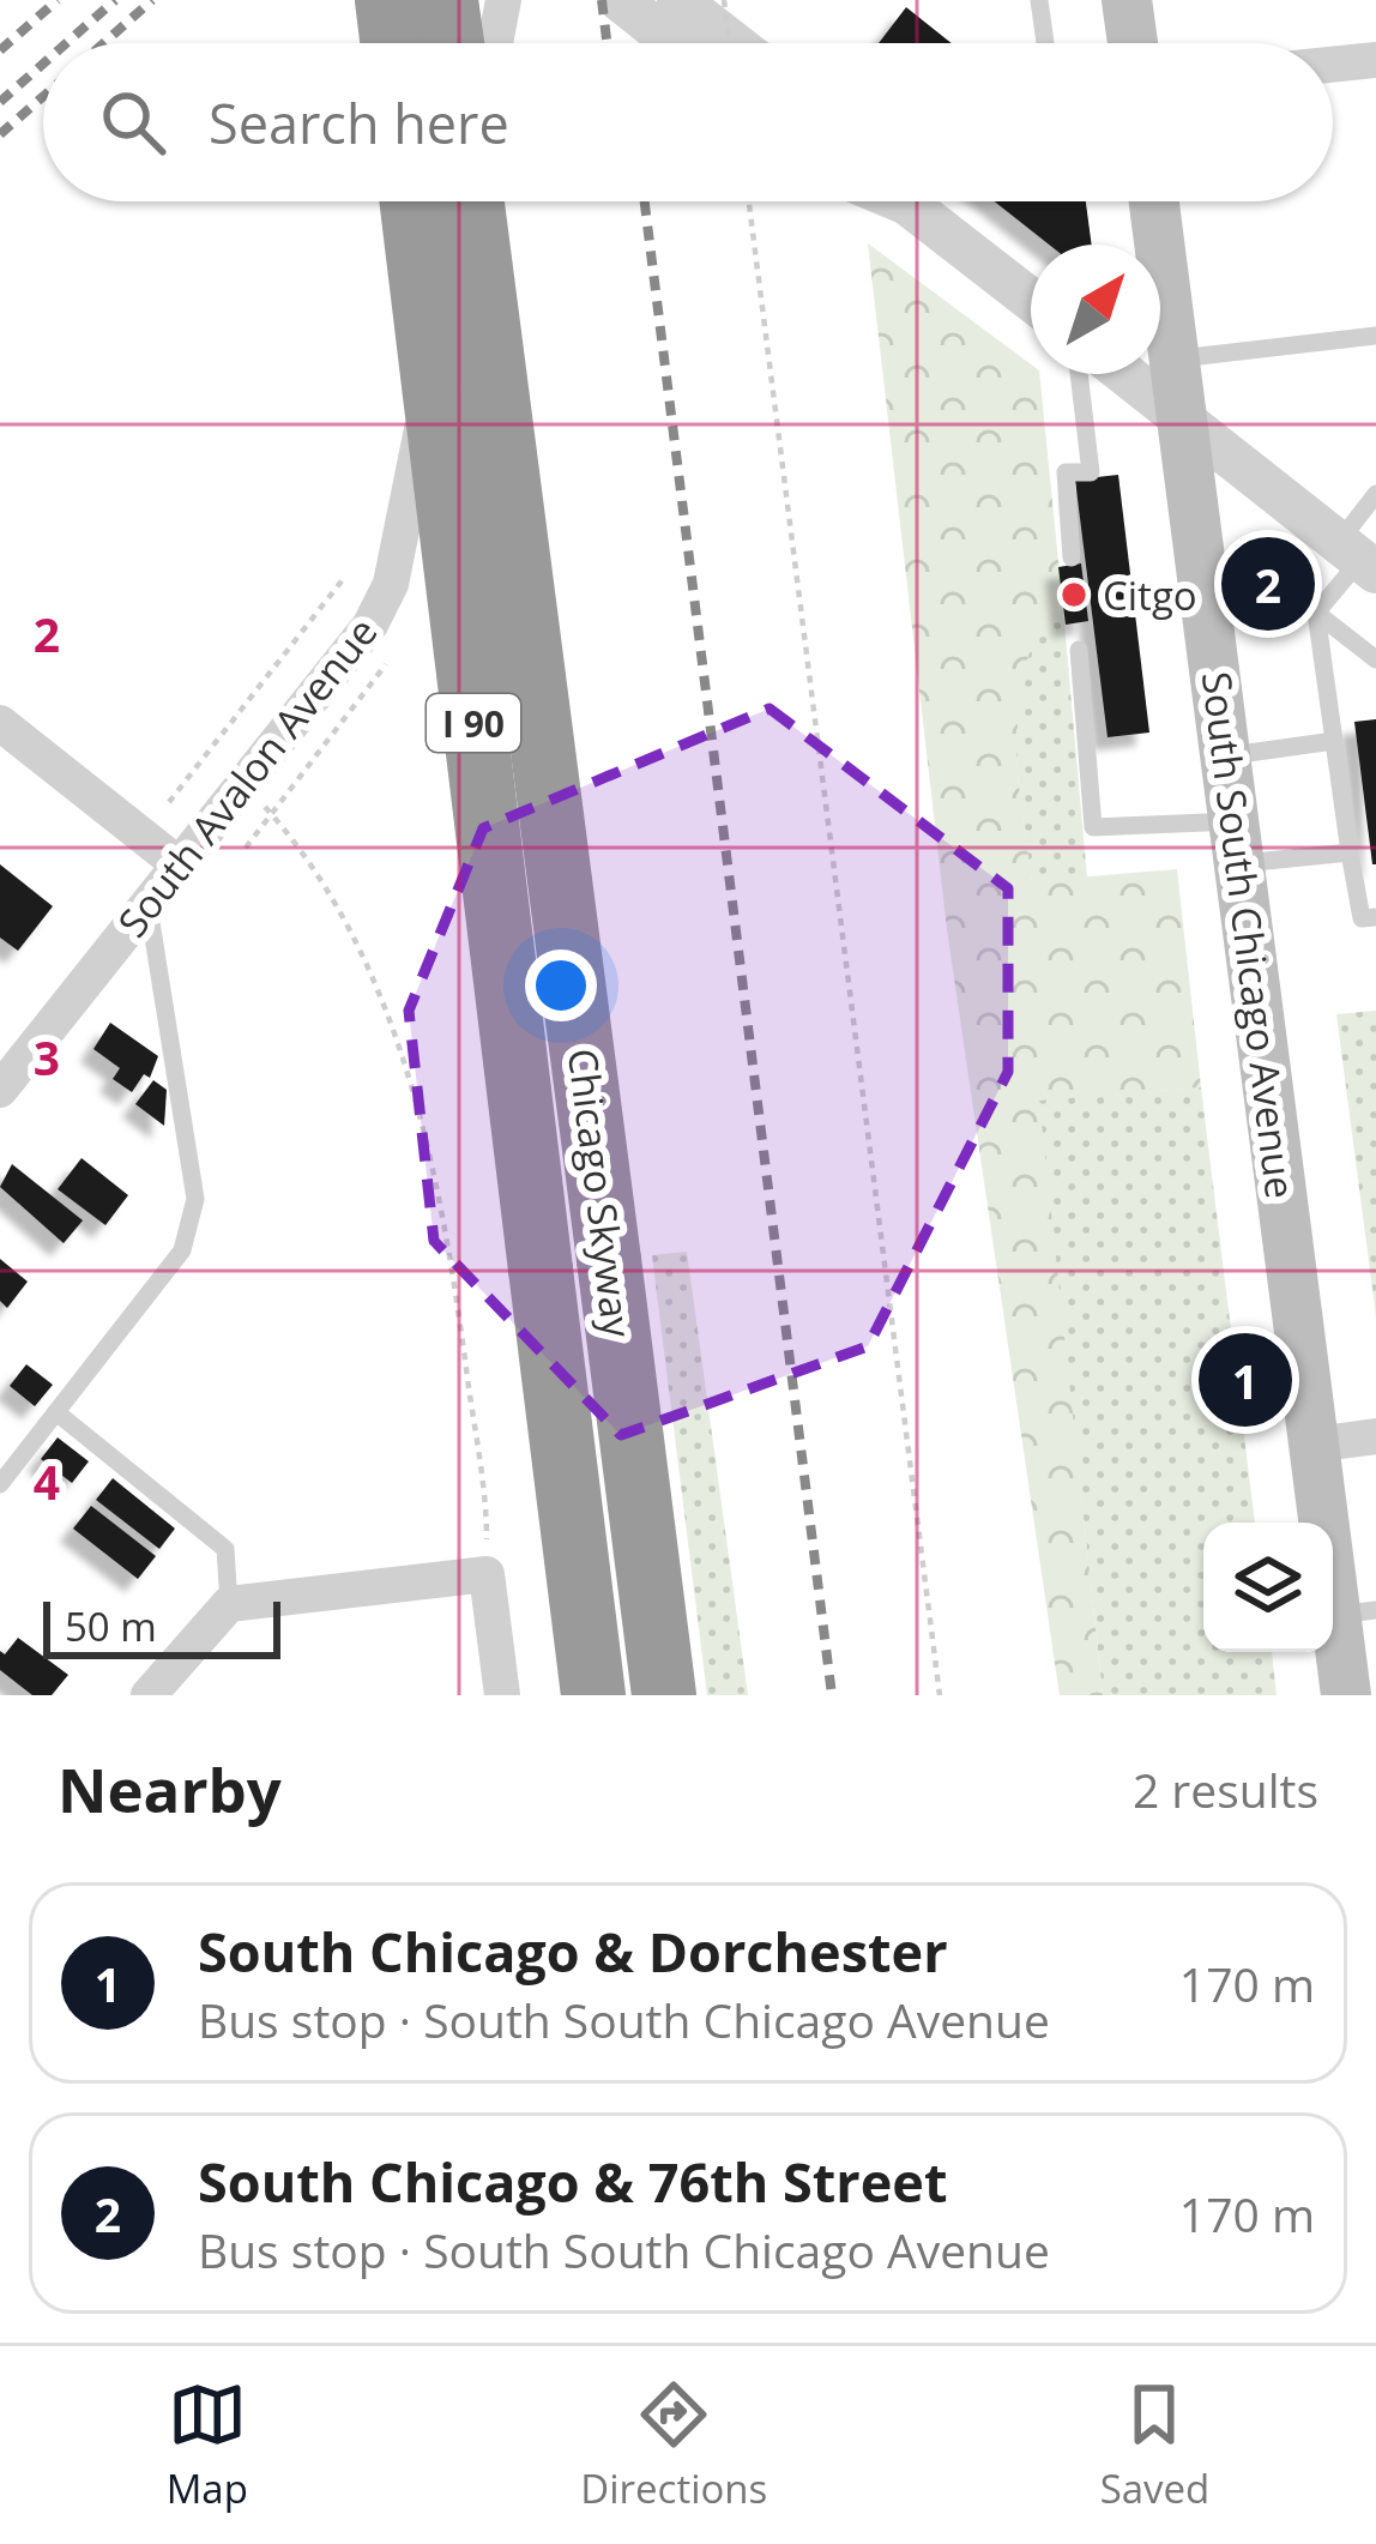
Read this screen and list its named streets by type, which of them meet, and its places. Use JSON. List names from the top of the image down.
{
  "streets": {
    "highway": ["I 90", "Chicago Skyway"],
    "main road": ["South South Chicago Avenue"],
    "street": ["South Avalon Avenue"]
  },
  "places": ["Citgo"],
  "scale_bar": "50 m",
  "north": "top right",
  "page": {
    "search": "Search here",
    "pins": ["2", "1"],
    "scale": "50 m",
    "heading": ["Nearby", "2 results"],
    "list": [
      {
        "mark": "1",
        "name": "South Chicago & Dorchester",
        "note": "Bus stop · South South Chicago Avenue",
        "value": "170 m"
      },
      {
        "mark": "2",
        "name": "South Chicago & 76th Street",
        "note": "Bus stop · South South Chicago Avenue",
        "value": "170 m"
      }
    ],
    "nav": ["Map", "Directions", "Saved"]
  },
  "grid": {
    "rows": ["2", "3", "4"]
  }
}
